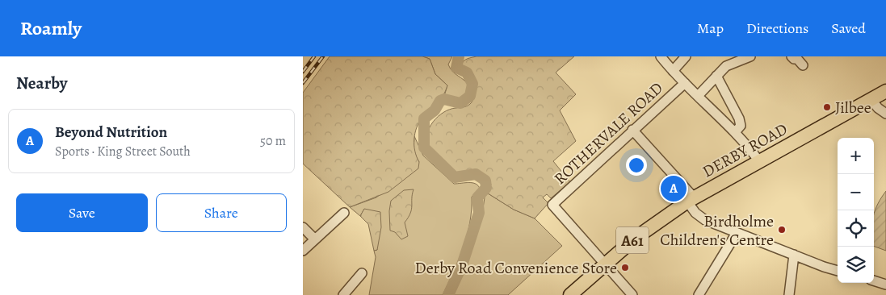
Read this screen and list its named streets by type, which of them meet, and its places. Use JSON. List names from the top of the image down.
{
  "streets": {
    "highway": ["DERBY ROAD", "A61"],
    "street": ["ROTHERVALE ROAD"]
  },
  "crossings": [
    ["ROTHERVALE ROAD", "DERBY ROAD"]
  ],
  "places": ["Jilbee", "Birdholme Children's Centre", "Derby Road Convenience Store"],
  "page": {
    "header": "Roamly",
    "nav": ["Map", "Directions", "Saved"],
    "heading": "Nearby",
    "list": [
      {
        "mark": "A",
        "name": "Beyond Nutrition",
        "note": "Sports · King Street South",
        "value": "50 m"
      }
    ],
    "map_buttons": ["+", "−"],
    "pins": "A",
    "buttons": ["Save", "Share"]
  }
}
